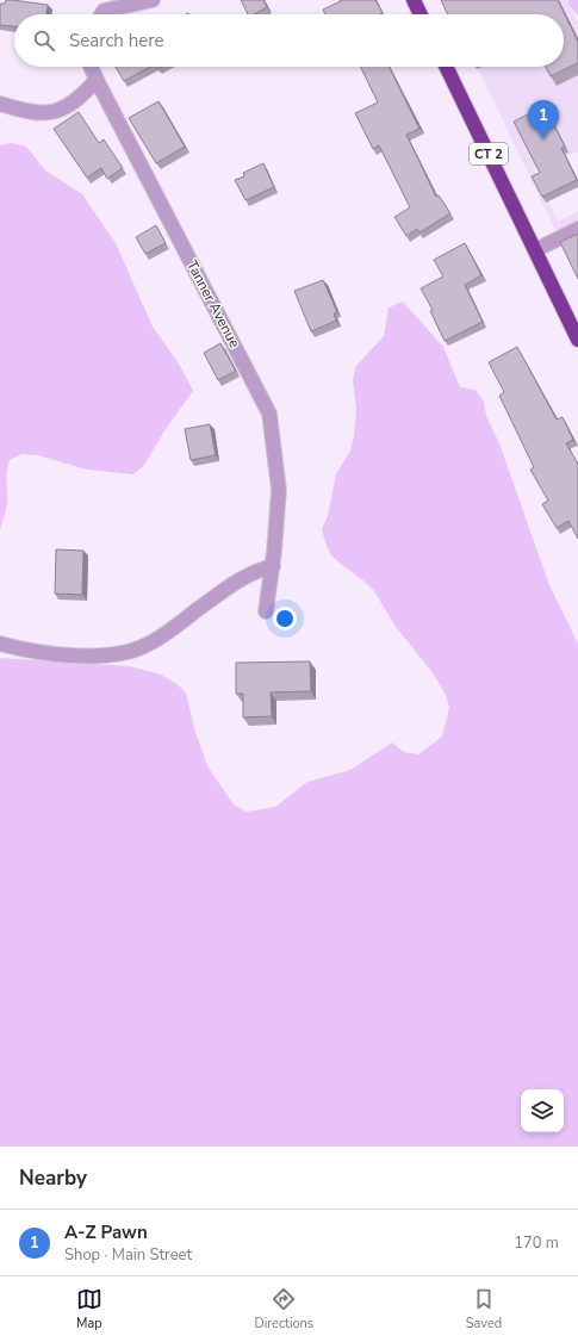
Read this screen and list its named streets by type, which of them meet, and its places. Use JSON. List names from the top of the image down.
{
  "streets": {
    "highway": ["CT 2"],
    "street": ["Tanner Avenue"]
  },
  "page": {
    "search": "Search here",
    "pins": "1",
    "heading": "Nearby",
    "list": [
      {
        "mark": "1",
        "name": "A-Z Pawn",
        "note": "Shop · Main Street",
        "value": "170 m"
      }
    ],
    "nav": ["Map", "Directions", "Saved"]
  }
}
